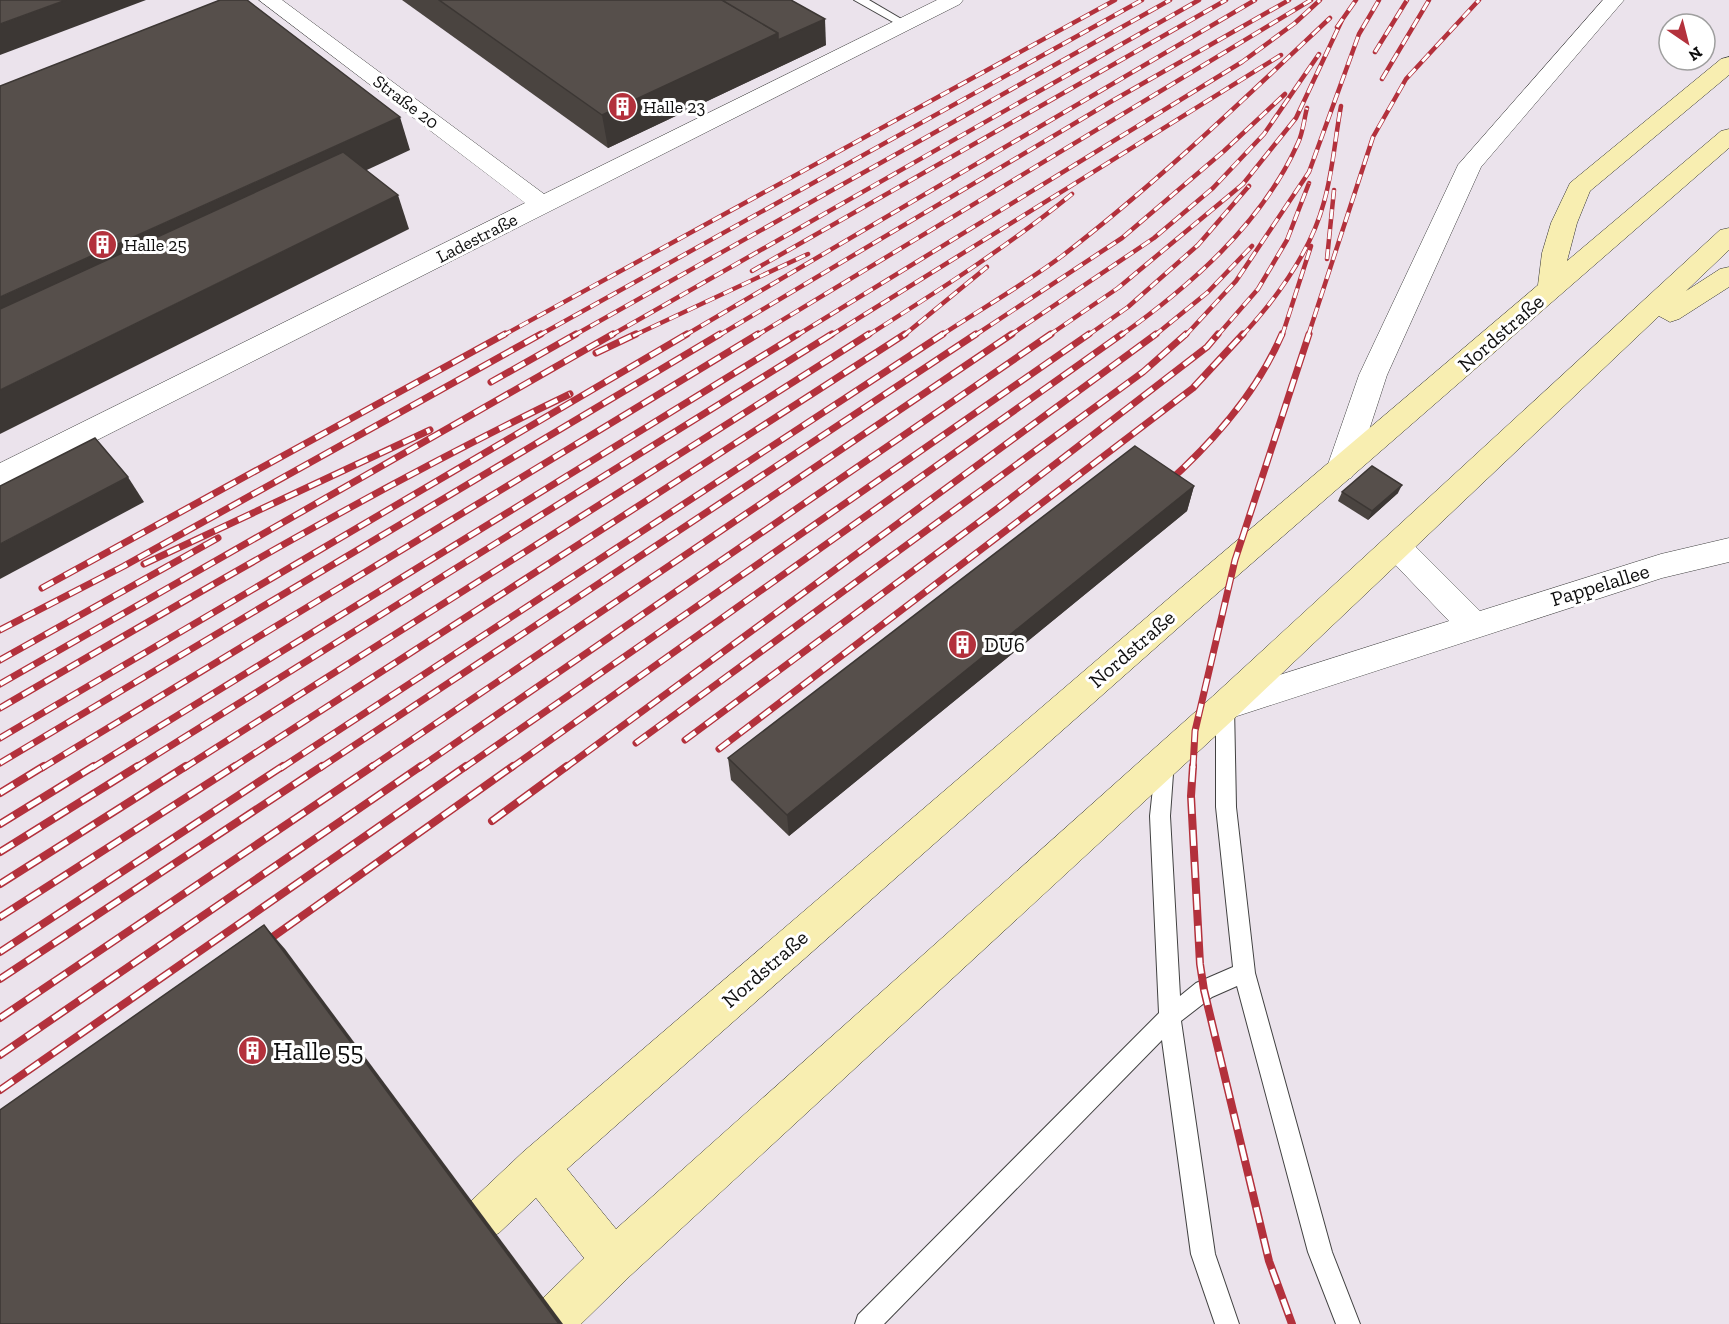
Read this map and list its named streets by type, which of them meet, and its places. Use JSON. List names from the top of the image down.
{
  "streets": {
    "street": [
      "Straße 20",
      "Ladestraße",
      "Nordstraße",
      "Pappelallee"
    ]
  },
  "crossings": [
    ["Straße 20", "Ladestraße"]
  ],
  "places": {
    "building": [
      "Halle 23",
      "Halle 25",
      "DU6",
      "Halle 55"
    ]
  },
  "north": "bottom right"
}
